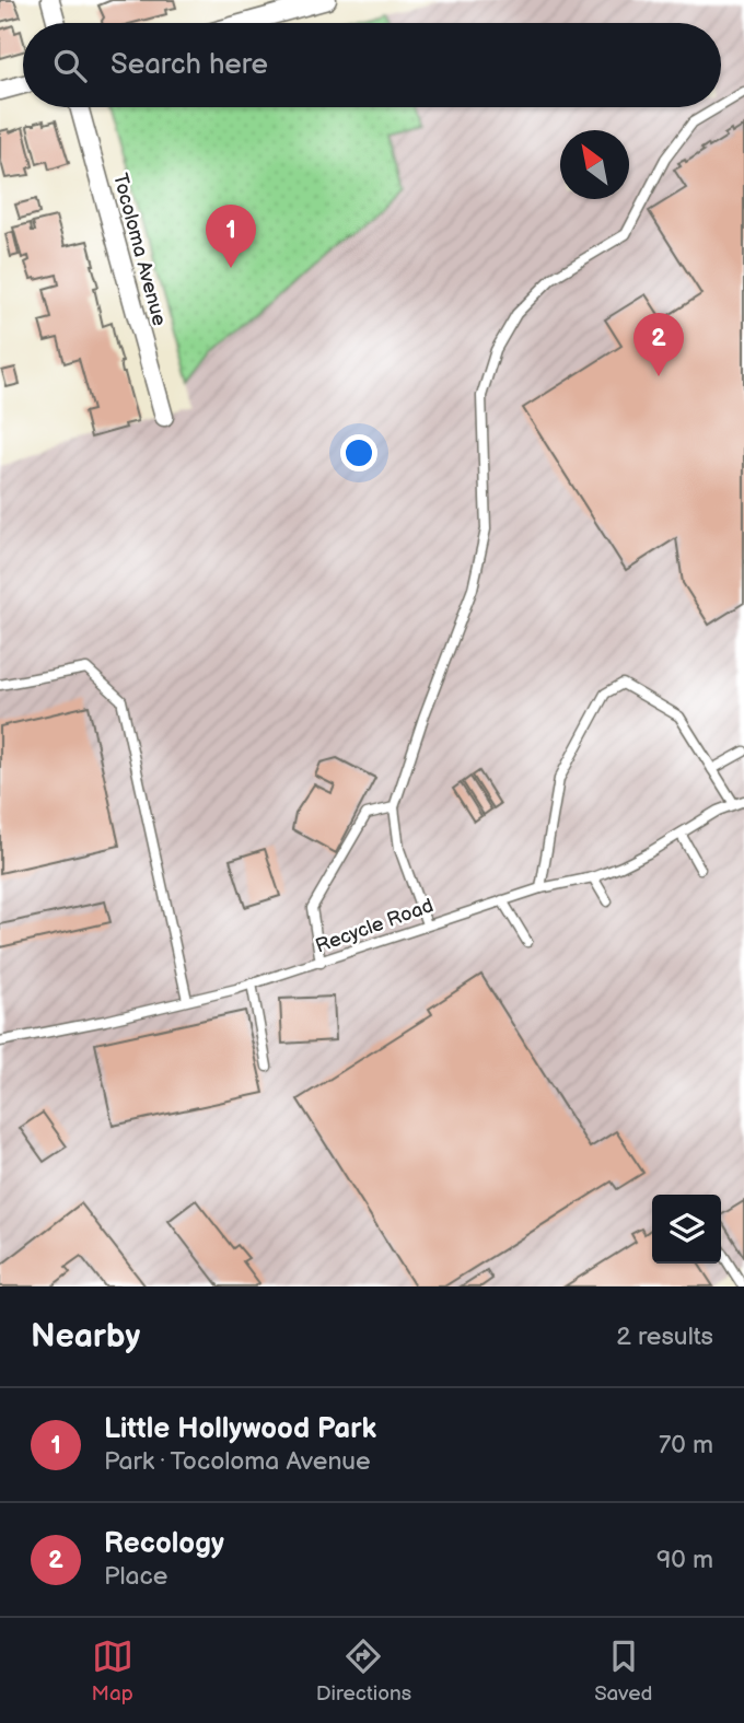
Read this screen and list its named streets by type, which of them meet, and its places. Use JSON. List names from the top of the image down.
{
  "streets": {
    "street": ["Tocoloma Avenue"],
    "lane": ["Recycle Road"]
  },
  "north": "top left",
  "page": {
    "search": "Search here",
    "pins": ["1", "2"],
    "heading": ["Nearby", "2 results"],
    "list": [
      {
        "mark": "1",
        "name": "Little Hollywood Park",
        "note": "Park · Tocoloma Avenue",
        "value": "70 m"
      },
      {
        "mark": "2",
        "name": "Recology",
        "note": "Place",
        "value": "90 m"
      }
    ],
    "nav": ["Map", "Directions", "Saved"]
  }
}
